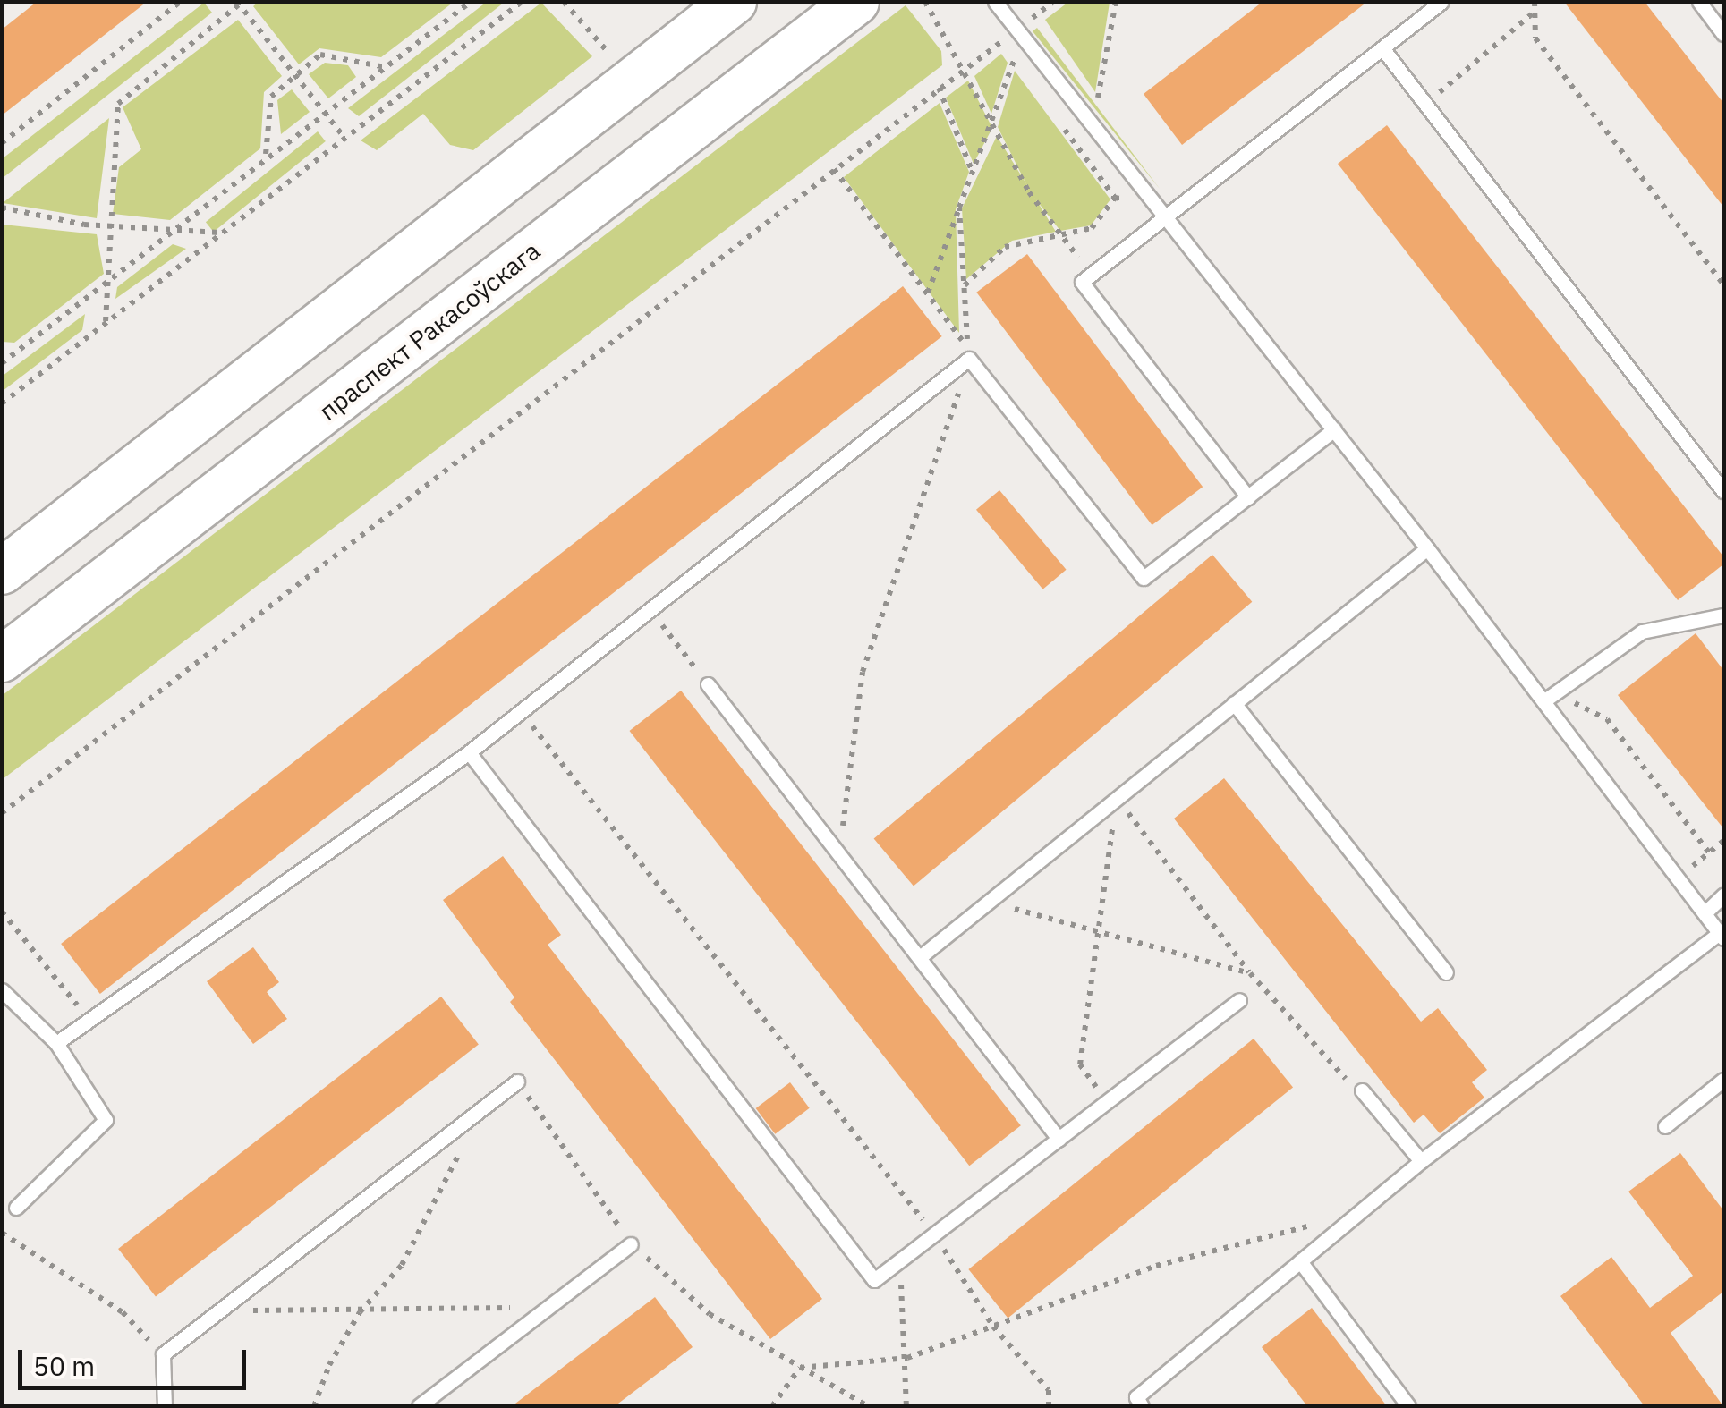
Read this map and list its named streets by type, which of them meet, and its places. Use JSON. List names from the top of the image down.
{
  "streets": {
    "main road": ["праспект Ракасоўскага"]
  },
  "scale_bar": "50 m"
}
